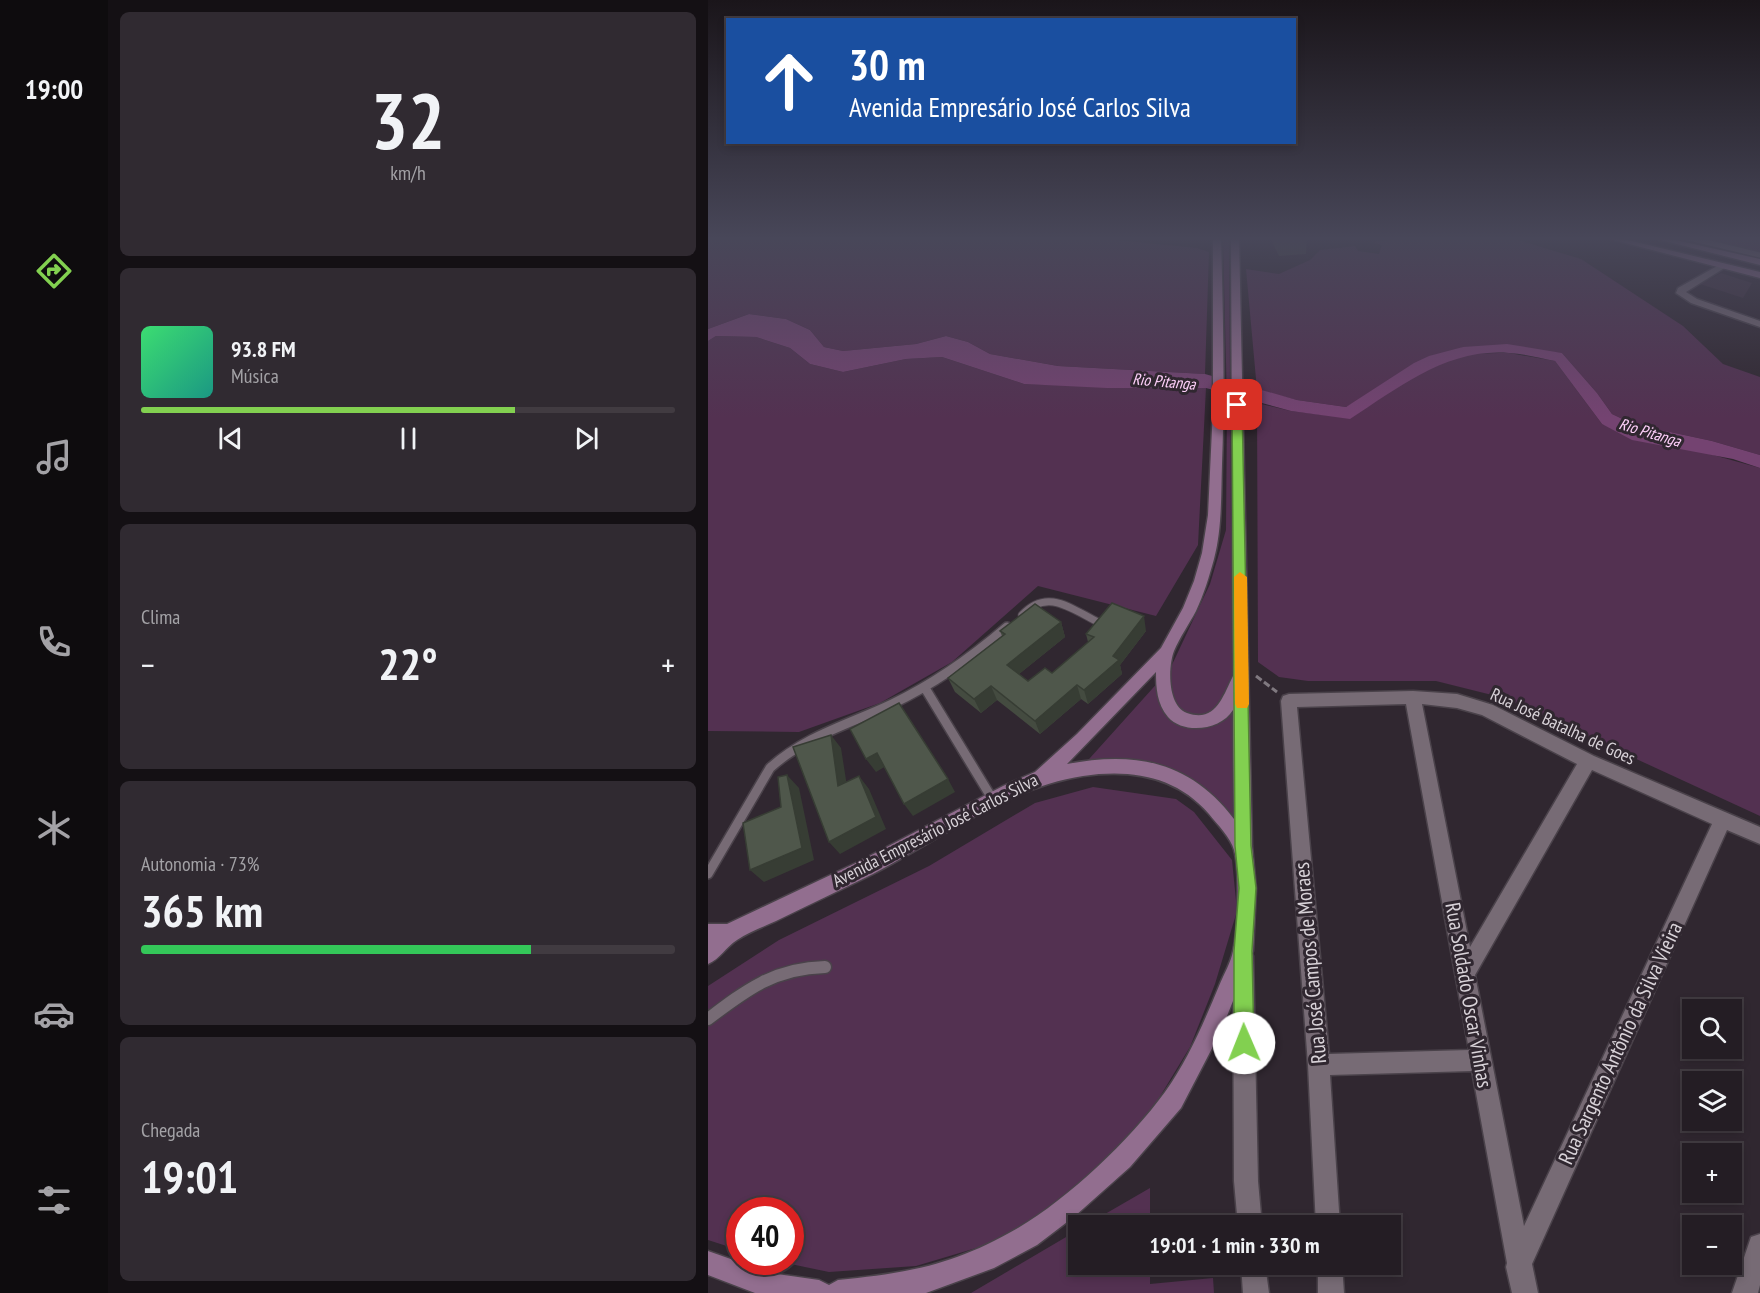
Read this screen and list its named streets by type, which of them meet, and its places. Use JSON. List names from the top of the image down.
{
  "streets": {
    "main road": ["Avenida Empresário José Carlos Silva"],
    "street": [
      "Rua José Batalha de Goes",
      "Rua José Campos de Moraes",
      "Rua Soldado Oscar Vinhas",
      "Rua Sargento Antônio da Silva Vieira"
    ]
  },
  "crossings": [
    ["Rua José Batalha de Goes", "Rua José Campos de Moraes"],
    ["Rua José Batalha de Goes", "Rua Soldado Oscar Vinhas"],
    ["Rua José Batalha de Goes", "Rua Sargento Antônio da Silva Vieira"],
    ["Rua Soldado Oscar Vinhas", "Rua Sargento Antônio da Silva Vieira"]
  ],
  "water": ["Rio Pitanga"],
  "page": {
    "tabs": "19:00",
    "tile": [
      ["32", "km/h"],
      "Clima",
      ["Autonomia · 73%", "365 km"],
      ["Chegada", "19:01"]
    ],
    "turn": ["30 m", "Avenida Empresário José Carlos Silva"],
    "song": ["93.8 FM", "Música"],
    "heat": ["−", "22°", "+"],
    "map_buttons": ["+", "−"],
    "limit": "40",
    "trip": "19:01 · 1 min · 330 m"
  }
}
